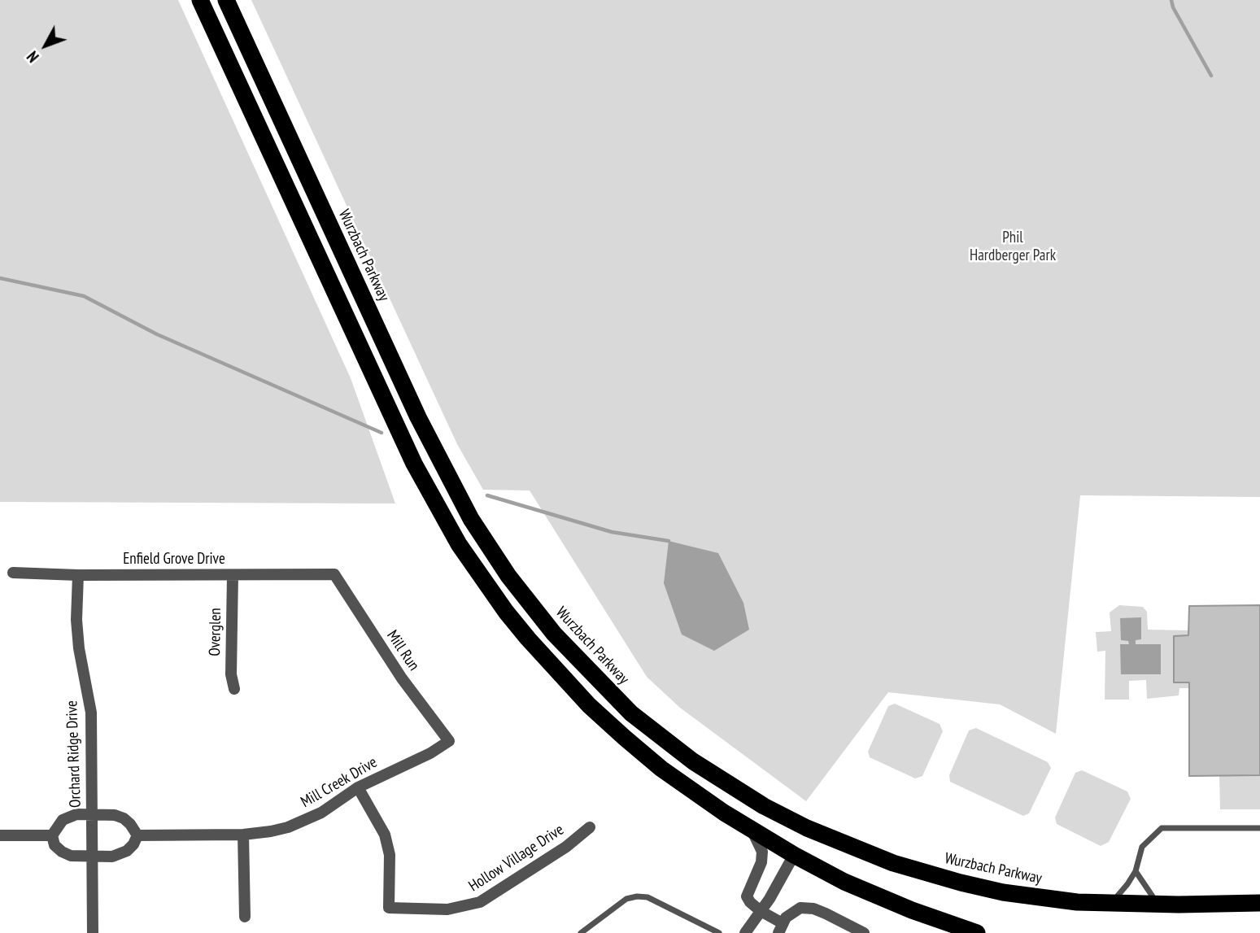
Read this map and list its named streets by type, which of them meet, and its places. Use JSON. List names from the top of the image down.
{
  "streets": {
    "highway": ["Wurzbach Parkway"],
    "street": [
      "Enfield Grove Drive",
      "Overglen",
      "Mill Run",
      "Orchard Ridge Drive",
      "Mill Creek Drive",
      "Hollow Village Drive"
    ]
  },
  "crossings": [
    ["Enfield Grove Drive", "Overglen"],
    ["Enfield Grove Drive", "Mill Run"],
    ["Enfield Grove Drive", "Orchard Ridge Drive"],
    ["Mill Run", "Mill Creek Drive"],
    ["Mill Creek Drive", "Hollow Village Drive"]
  ],
  "parks": ["Phil Hardberger Park"],
  "north": "bottom left"
}
